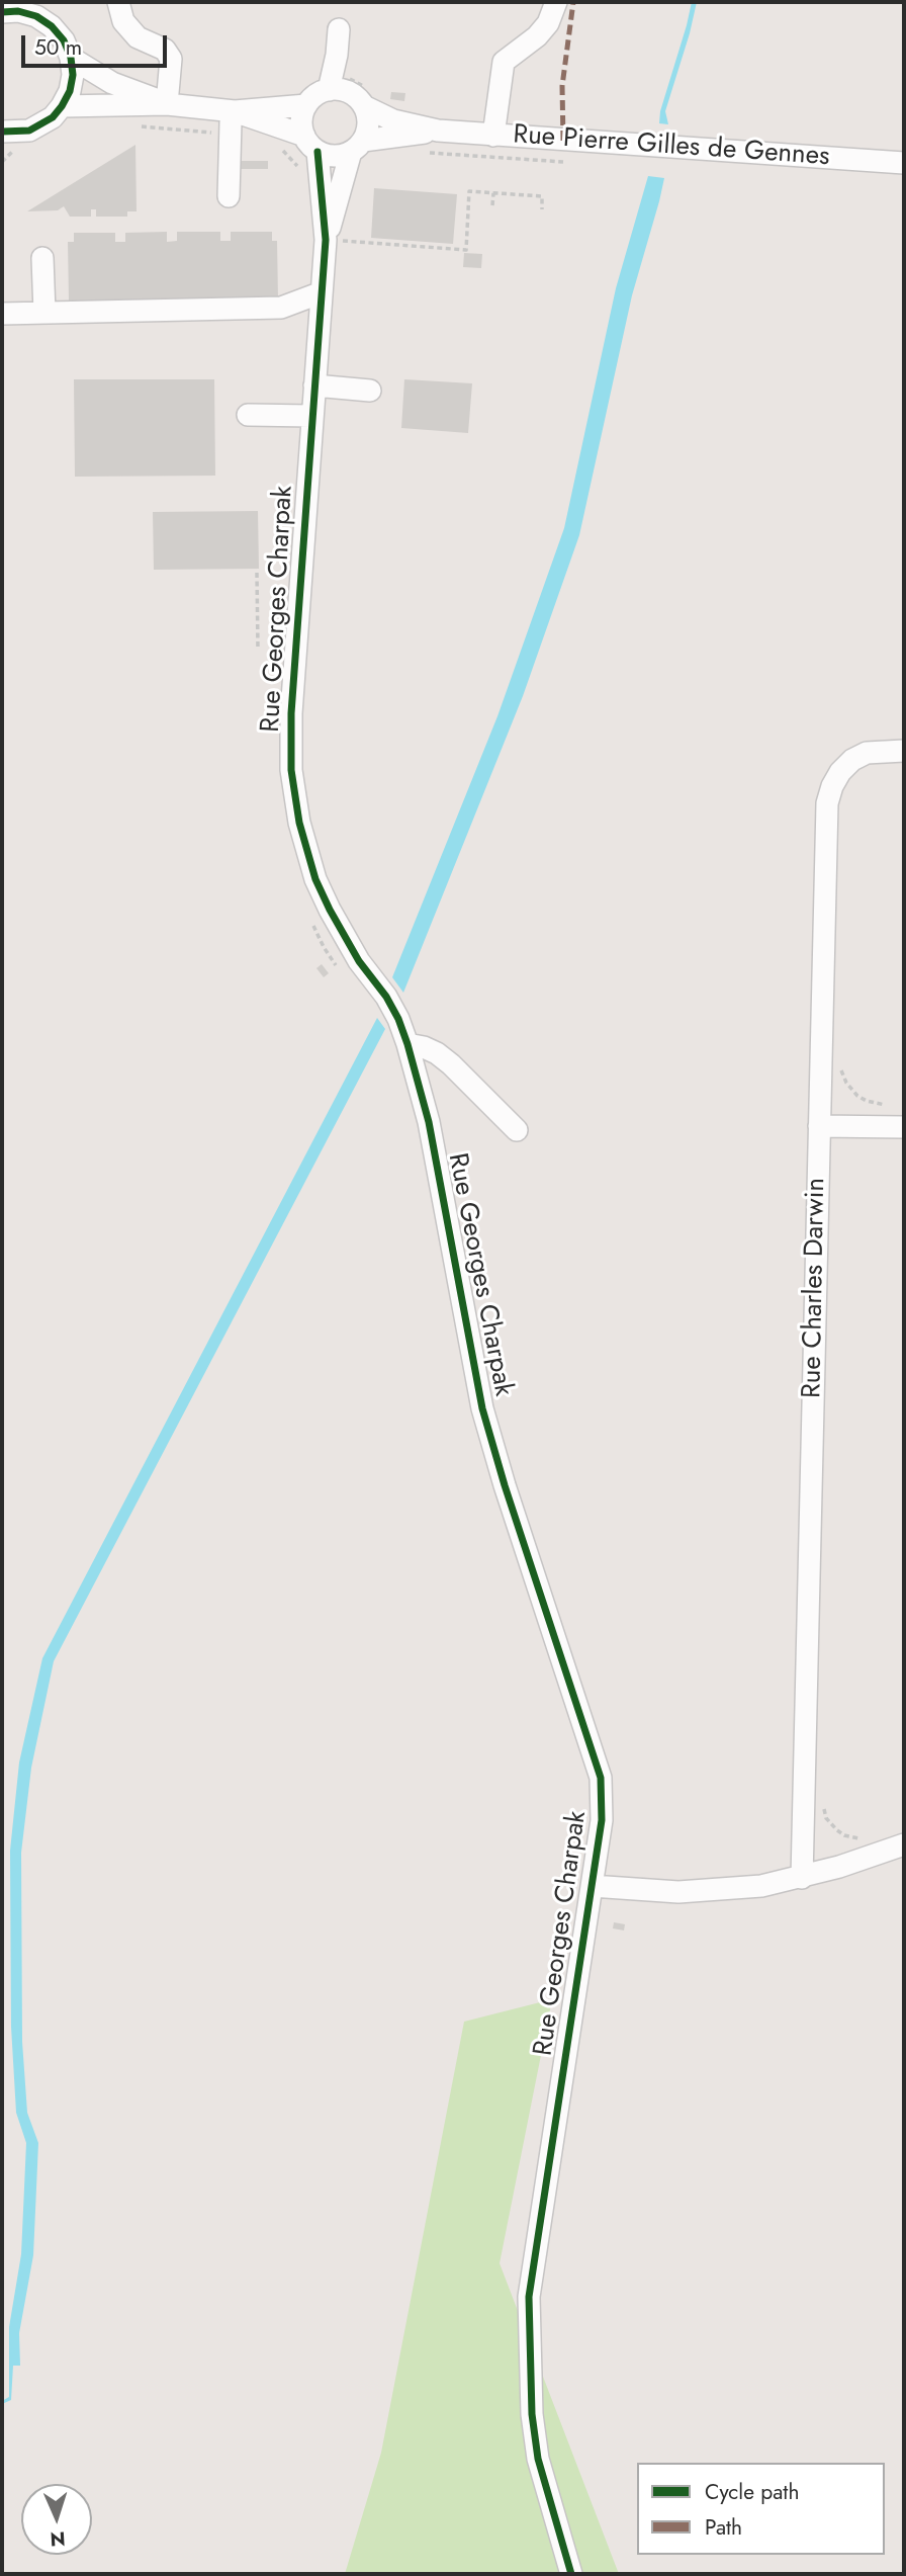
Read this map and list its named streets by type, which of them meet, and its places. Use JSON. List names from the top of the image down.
{
  "streets": {
    "street": ["Rue Pierre Gilles de Gennes", "Rue Georges Charpak", "Rue Charles Darwin"]
  },
  "crossings": [
    ["Rue Pierre Gilles de Gennes", "Rue Georges Charpak"]
  ],
  "legend": ["Cycle path", "Path"],
  "scale_bar": "50 m",
  "north": "bottom"
}
